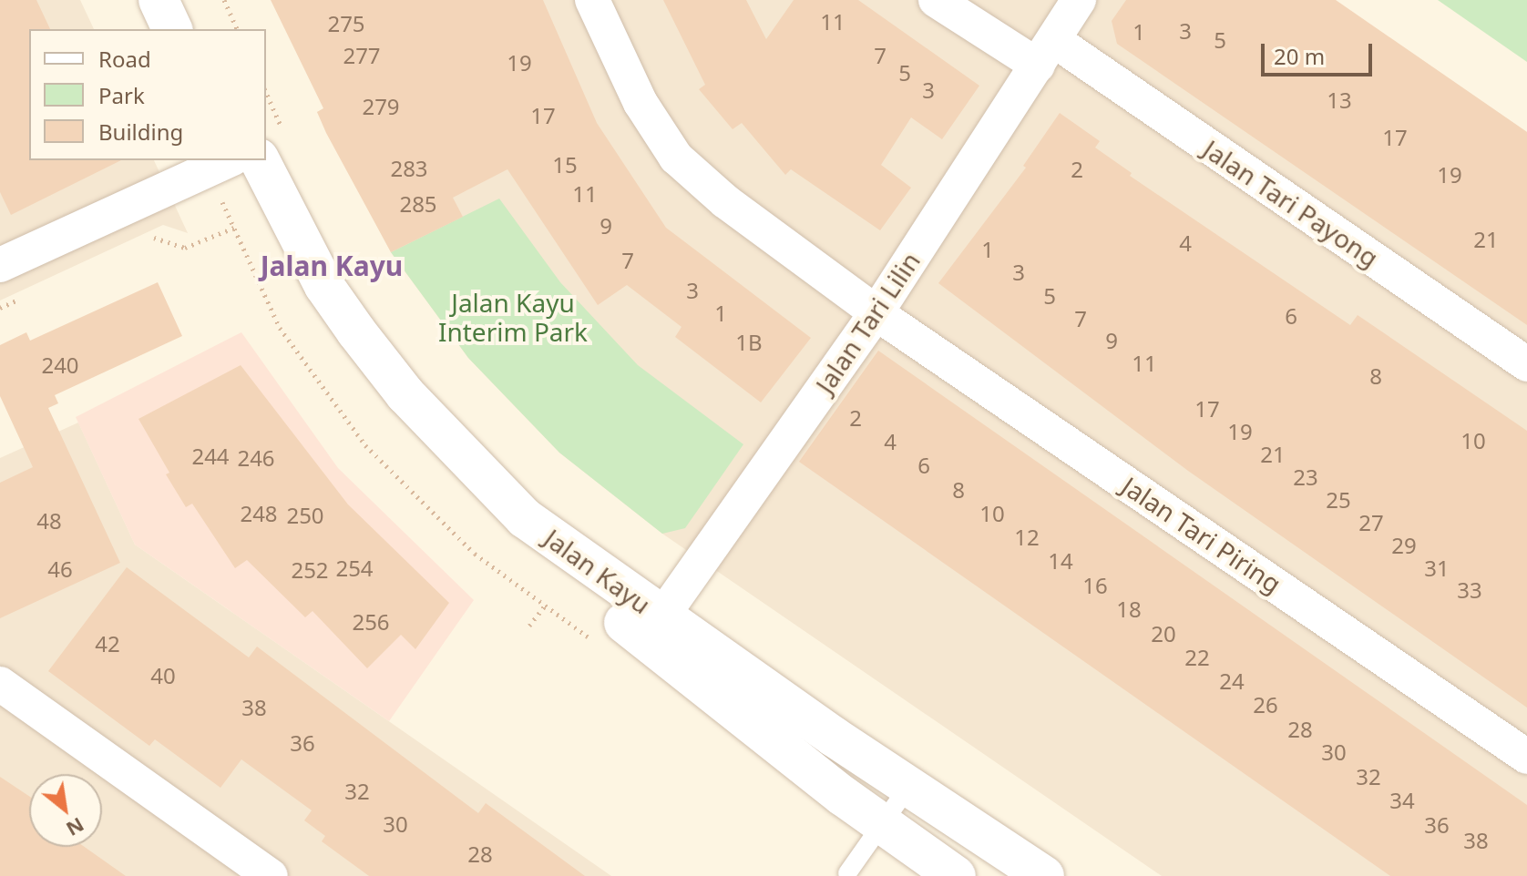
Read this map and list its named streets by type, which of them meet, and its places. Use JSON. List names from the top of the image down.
{
  "streets": {
    "main road": ["Jalan Kayu"],
    "street": ["Jalan Tari Payong", "Jalan Tari Lilin", "Jalan Tari Piring"]
  },
  "crossings": [
    ["Jalan Tari Payong", "Jalan Tari Lilin"],
    ["Jalan Tari Lilin", "Jalan Tari Piring"],
    ["Jalan Tari Lilin", "Jalan Kayu"]
  ],
  "districts": ["Jalan Kayu"],
  "parks": ["Jalan Kayu Interim Park"],
  "house_numbers": [
    "11",
    "275",
    "3",
    "1",
    "5",
    "277",
    "7",
    "19",
    "5",
    "3",
    "13",
    "279",
    "17",
    "17",
    "15",
    "283",
    "2",
    "19",
    "11",
    "285",
    "9",
    "21",
    "4",
    "1",
    "7",
    "3",
    "3",
    "5",
    "1",
    "6",
    "7",
    "9",
    "1B",
    "11",
    "240",
    "8",
    "17",
    "2",
    "19",
    "10",
    "4",
    "21",
    "244",
    "246",
    "6",
    "23",
    "8",
    "25",
    "248",
    "10",
    "250",
    "48",
    "27",
    "12",
    "29",
    "14",
    "254",
    "31",
    "46",
    "252",
    "16",
    "33",
    "18",
    "256",
    "20",
    "42",
    "22",
    "40",
    "24",
    "26",
    "38",
    "28",
    "36",
    "30",
    "32",
    "32",
    "34",
    "30",
    "36",
    "38",
    "28"
  ],
  "legend": ["Road", "Park", "Building"],
  "scale_bar": "20 m",
  "north": "bottom right"
}
